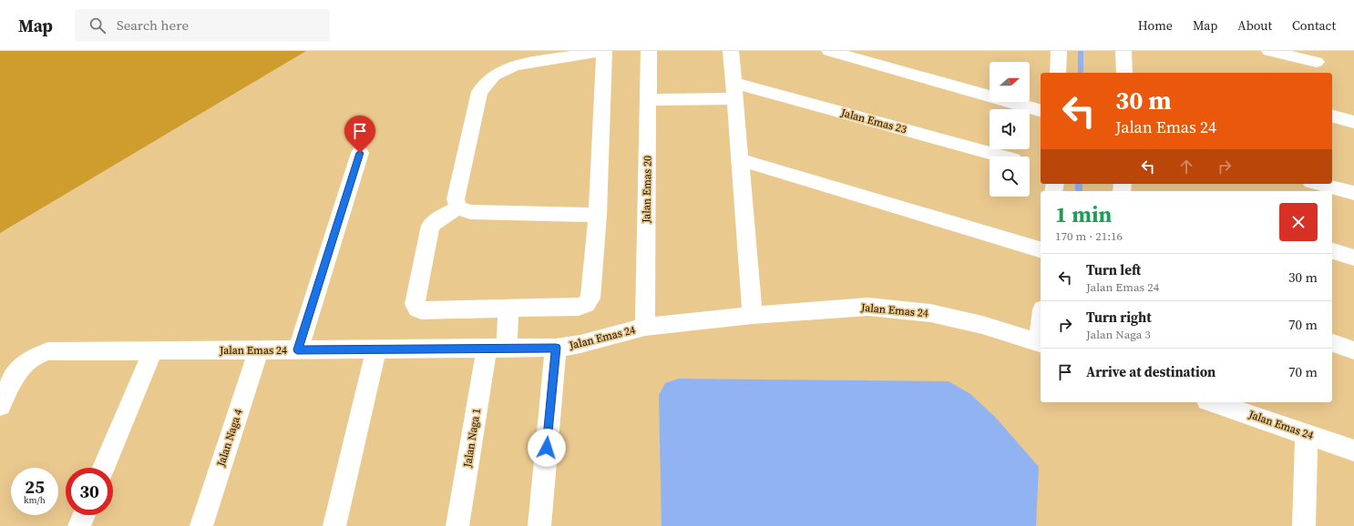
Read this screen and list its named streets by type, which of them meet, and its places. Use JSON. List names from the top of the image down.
{
  "streets": {
    "street": [
      "Jalan Emas 23",
      "Jalan Emas 20",
      "Jalan Emas 24",
      "Jalan Naga 4",
      "Jalan Naga 1"
    ]
  },
  "crossings": [
    ["Jalan Emas 23", "Jalan Emas 20"],
    ["Jalan Emas 20", "Jalan Emas 24"],
    ["Jalan Emas 24", "Jalan Naga 4"],
    ["Jalan Emas 24", "Jalan Naga 1"]
  ],
  "north": "right",
  "page": {
    "header": "Map",
    "search": "Search here",
    "nav": [
      "Home",
      "Map",
      "About",
      "Contact"
    ],
    "turn": ["30 m", "Jalan Emas 24"],
    "heading": ["1 min", "170 m · 21:16"],
    "list": [
      {
        "name": "Turn left",
        "note": "Jalan Emas 24",
        "value": "30 m"
      },
      {
        "name": "Turn right",
        "note": "Jalan Naga 3",
        "value": "70 m"
      },
      {
        "name": "Arrive at destination",
        "value": "70 m"
      }
    ],
    "speed": "25 km/h",
    "limit": "30"
  }
}
